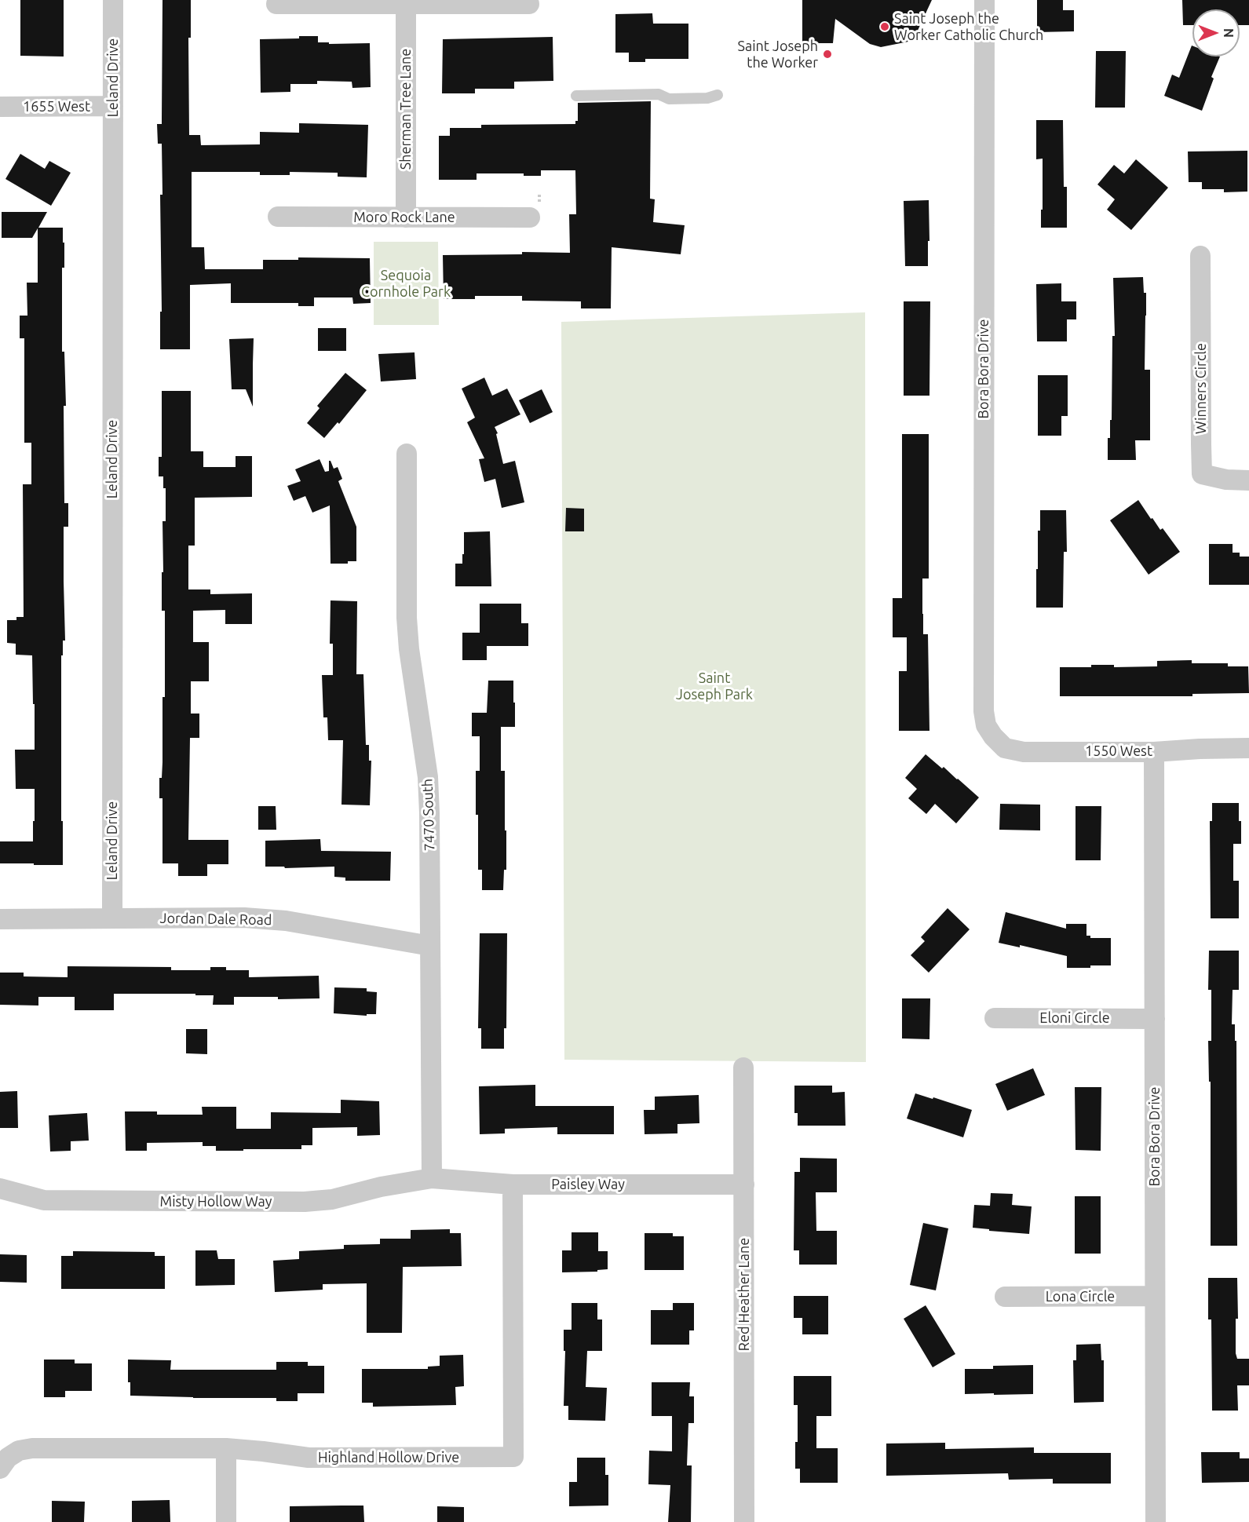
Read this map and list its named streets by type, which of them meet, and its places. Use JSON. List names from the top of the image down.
{
  "streets": {
    "street": [
      "Leland Drive",
      "1655 West",
      "Sherman Tree Lane",
      "Moro Rock Lane",
      "Bora Bora Drive",
      "Winners Circle",
      "1550 West",
      "7470 South",
      "Jordan Dale Road",
      "Eloni Circle",
      "Paisley Way",
      "Misty Hollow Way",
      "Red Heather Lane",
      "Lona Circle",
      "Highland Hollow Drive"
    ]
  },
  "crossings": [
    ["Leland Drive", "1655 West"],
    ["Leland Drive", "Jordan Dale Road"],
    ["Sherman Tree Lane", "Moro Rock Lane"],
    ["Bora Bora Drive", "1550 West"],
    ["Bora Bora Drive", "Eloni Circle"],
    ["Bora Bora Drive", "Lona Circle"],
    ["7470 South", "Jordan Dale Road"],
    ["7470 South", "Paisley Way"],
    ["7470 South", "Misty Hollow Way"],
    ["Paisley Way", "Misty Hollow Way"],
    ["Paisley Way", "Red Heather Lane"],
    ["Paisley Way", "Highland Hollow Drive"]
  ],
  "parks": ["Sequoia Cornhole Park", "Saint Joseph Park"],
  "places": ["Saint Joseph the Worker Catholic Church", "Saint Joseph the Worker"],
  "north": "right"
}
